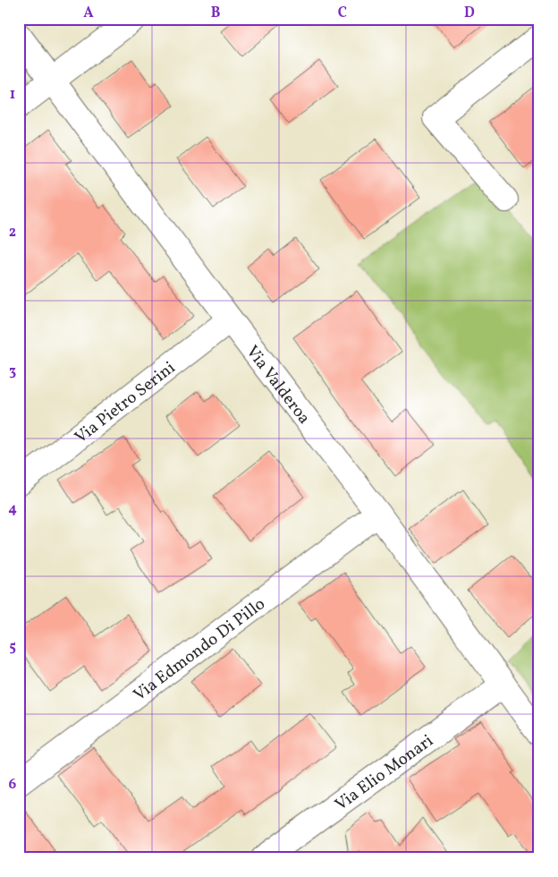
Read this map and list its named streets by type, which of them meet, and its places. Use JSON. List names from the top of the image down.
{
  "streets": {
    "street": [
      "Via Valderoa",
      "Via Pietro Serini",
      "Via Edmondo Di Pillo",
      "Via Elio Monari"
    ]
  },
  "crossings": [
    ["Via Valderoa", "Via Pietro Serini"],
    ["Via Valderoa", "Via Edmondo Di Pillo"],
    ["Via Valderoa", "Via Elio Monari"]
  ],
  "grid": {
    "columns": [
      "A",
      "B",
      "C",
      "D"
    ],
    "rows": [
      "1",
      "2",
      "3",
      "4",
      "5",
      "6"
    ]
  }
}
